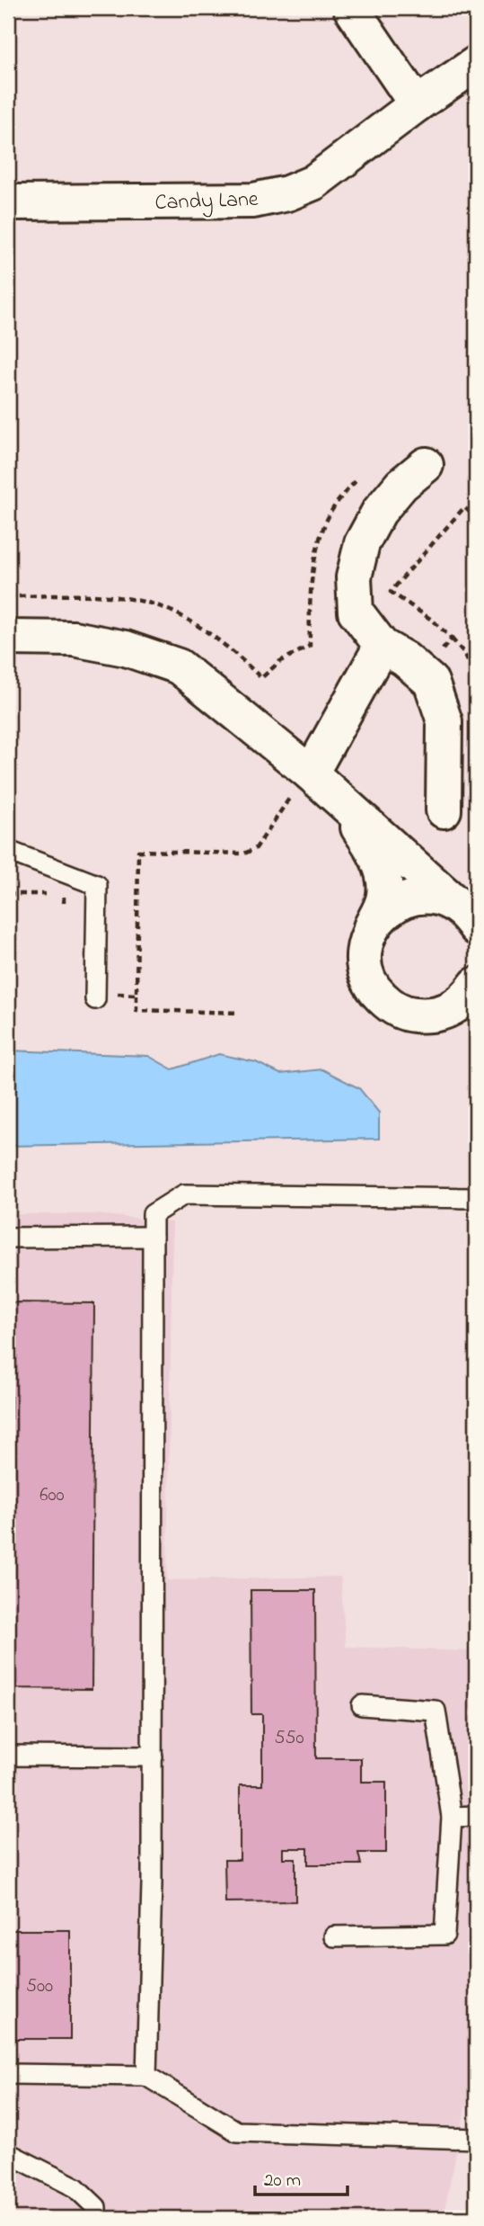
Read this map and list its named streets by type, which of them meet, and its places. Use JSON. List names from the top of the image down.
{
  "streets": {
    "street": ["Candy Lane"]
  },
  "house_numbers": ["600", "550", "500"],
  "scale_bar": "20 m"
}
